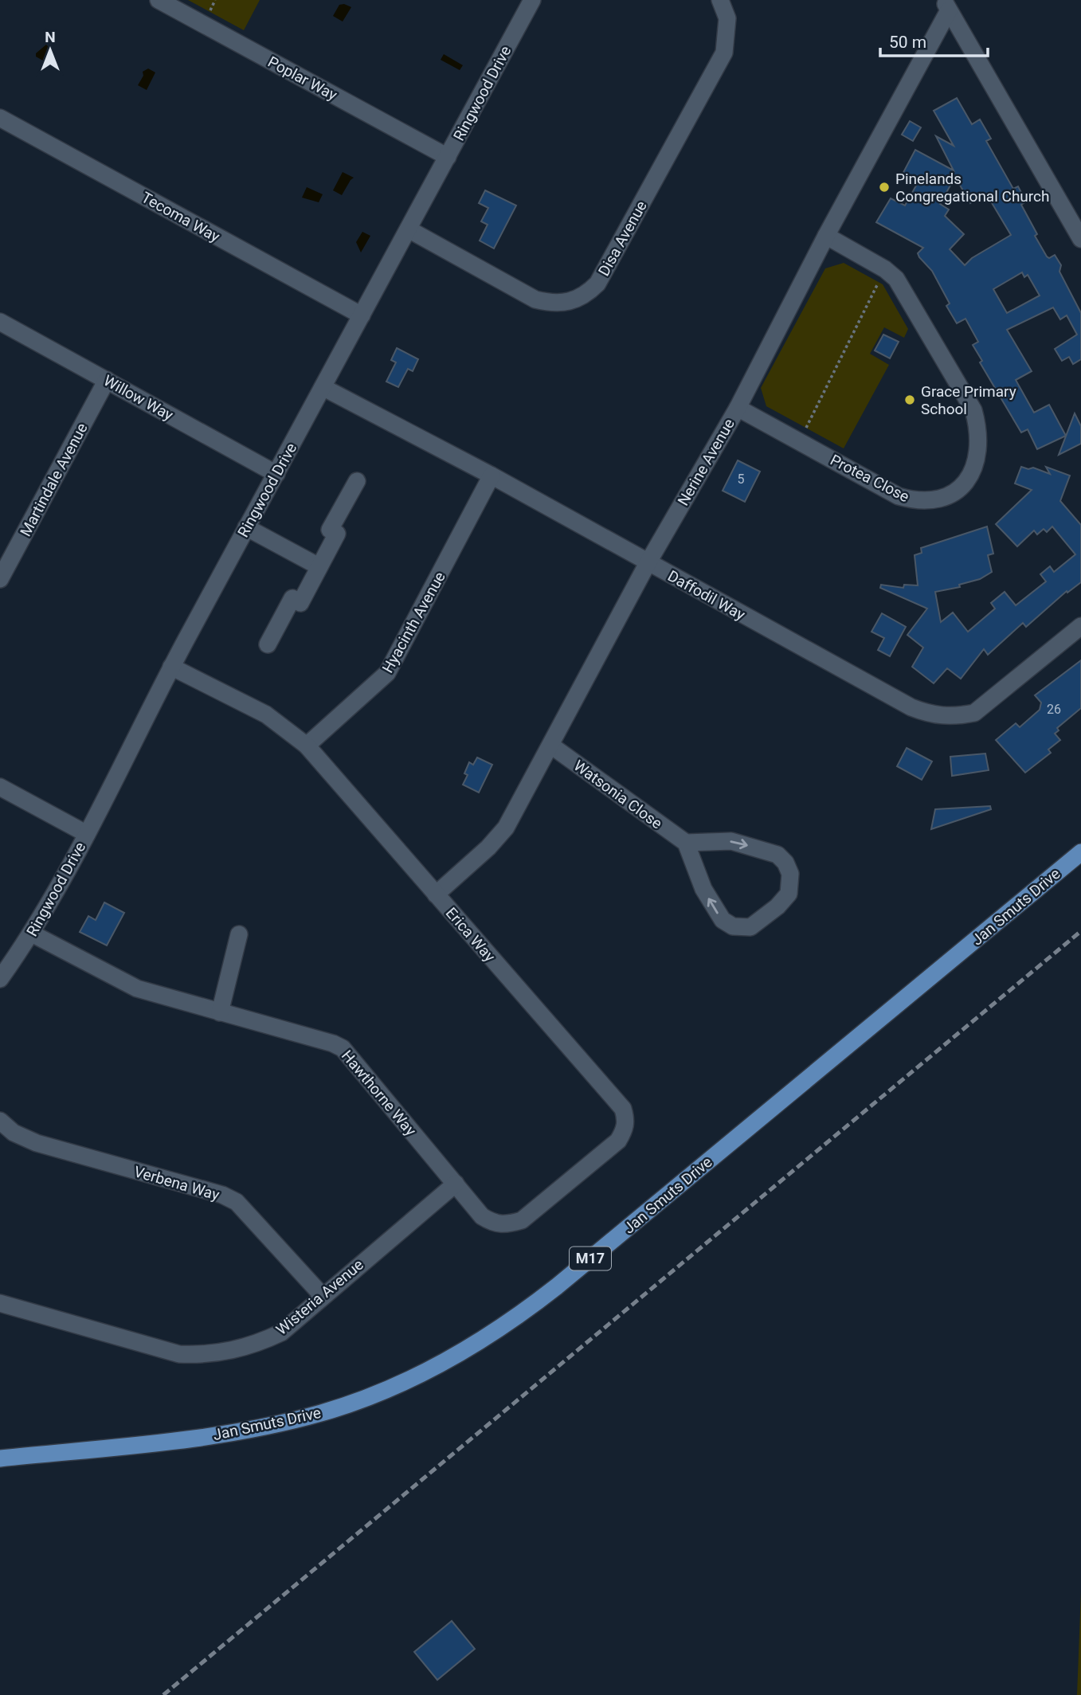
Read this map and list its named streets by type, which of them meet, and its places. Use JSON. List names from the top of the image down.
{
  "streets": {
    "main road": ["Jan Smuts Drive", "M17"],
    "street": [
      "Poplar Way",
      "Ringwood Drive",
      "Tecoma Way",
      "Disa Avenue",
      "Willow Way",
      "Nerine Avenue",
      "Protea Close",
      "Martindale Avenue",
      "Daffodil Way",
      "Hyacinth Avenue",
      "Watsonia Close",
      "Erica Way",
      "Hawthorne Way",
      "Verbena Way",
      "Wisteria Avenue"
    ]
  },
  "crossings": [
    ["Poplar Way", "Ringwood Drive"],
    ["Ringwood Drive", "Tecoma Way"],
    ["Ringwood Drive", "Disa Avenue"],
    ["Ringwood Drive", "Willow Way"],
    ["Ringwood Drive", "Daffodil Way"],
    ["Ringwood Drive", "Erica Way"],
    ["Ringwood Drive", "Hawthorne Way"],
    ["Willow Way", "Martindale Avenue"],
    ["Nerine Avenue", "Protea Close"],
    ["Nerine Avenue", "Daffodil Way"],
    ["Nerine Avenue", "Watsonia Close"],
    ["Nerine Avenue", "Erica Way"],
    ["Daffodil Way", "Hyacinth Avenue"],
    ["Hyacinth Avenue", "Erica Way"],
    ["Erica Way", "Hawthorne Way"],
    ["Hawthorne Way", "Wisteria Avenue"],
    ["Verbena Way", "Wisteria Avenue"]
  ],
  "places": ["Pinelands Congregational Church", "Grace Primary School"],
  "house_numbers": ["5", "26"],
  "scale_bar": "50 m",
  "north": "top"
}
